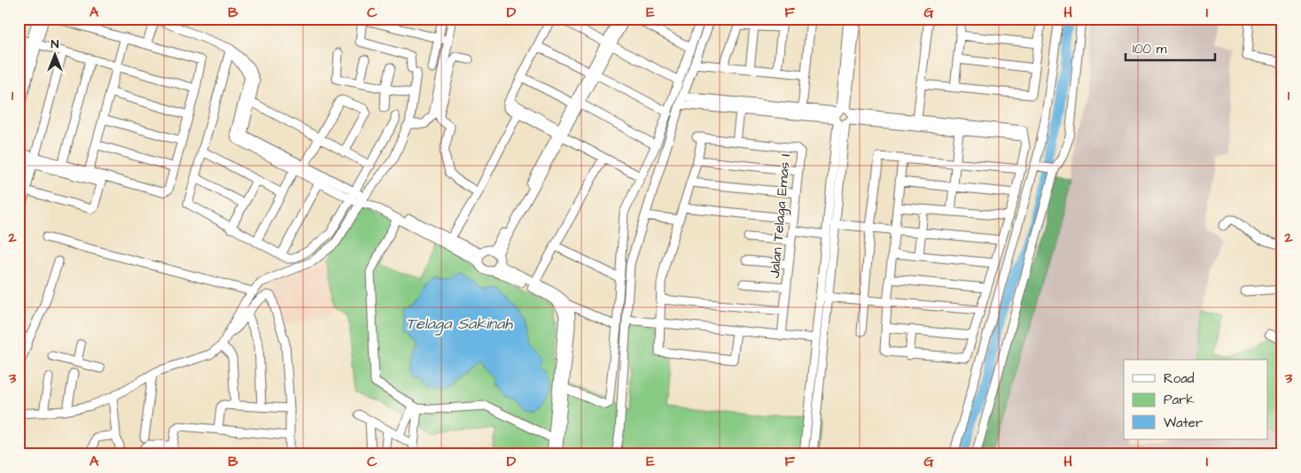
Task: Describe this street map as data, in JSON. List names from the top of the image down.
{
  "streets": {
    "street": ["Jalan Telaga Emas I"]
  },
  "water": ["Telaga Sakinah"],
  "legend": ["Road", "Park", "Water"],
  "scale_bar": "100 m",
  "north": "top",
  "grid": {
    "columns": [
      "A",
      "B",
      "C",
      "D",
      "E",
      "F",
      "G",
      "H",
      "I"
    ],
    "rows": ["1", "2", "3"]
  }
}
